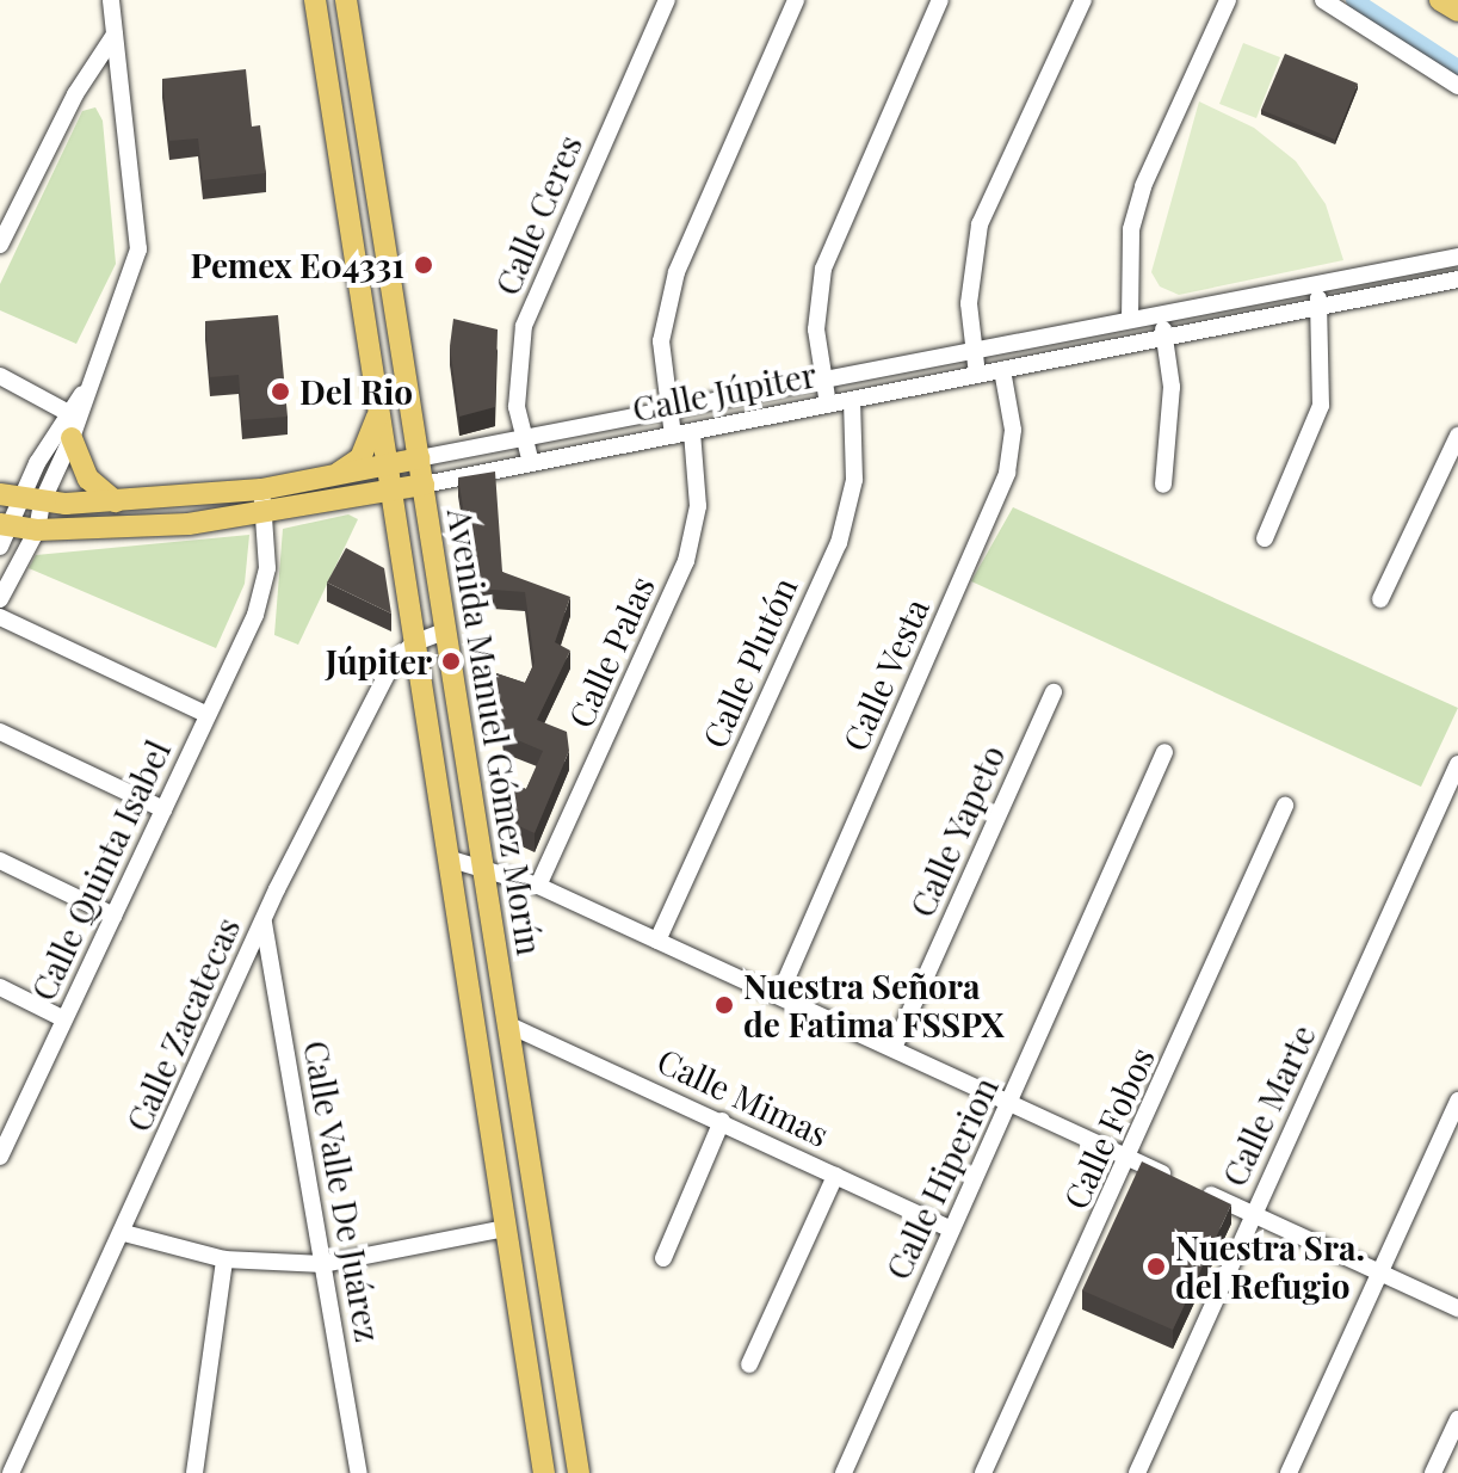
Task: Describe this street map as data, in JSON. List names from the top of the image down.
{
  "streets": {
    "main road": ["Calle Júpiter", "Avenida Manuel Gómez Morín"],
    "street": [
      "Calle Ceres",
      "Calle Palas",
      "Calle Plutón",
      "Calle Vesta",
      "Calle Yapeto",
      "Calle Quinta Isabel",
      "Calle Zacatecas",
      "Calle Mimas",
      "Calle Marte",
      "Calle Fobos",
      "Calle Hiperion",
      "Calle Valle De Juárez"
    ]
  },
  "crossings": [
    ["Calle Ceres", "Calle Júpiter"],
    ["Calle Júpiter", "Calle Palas"],
    ["Calle Júpiter", "Calle Plutón"],
    ["Calle Júpiter", "Calle Vesta"],
    ["Calle Júpiter", "Avenida Manuel Gómez Morín"],
    ["Calle Júpiter", "Calle Quinta Isabel"],
    ["Avenida Manuel Gómez Morín", "Calle Zacatecas"],
    ["Avenida Manuel Gómez Morín", "Calle Mimas"],
    ["Calle Zacatecas", "Calle Valle De Juárez"],
    ["Calle Mimas", "Calle Hiperion"]
  ],
  "places": [
    "Pemex E04331",
    "Del Rio",
    "Júpiter",
    "Nuestra Señora de Fatima FSSPX",
    "Nuestra Sra. del Refugio"
  ]
}
